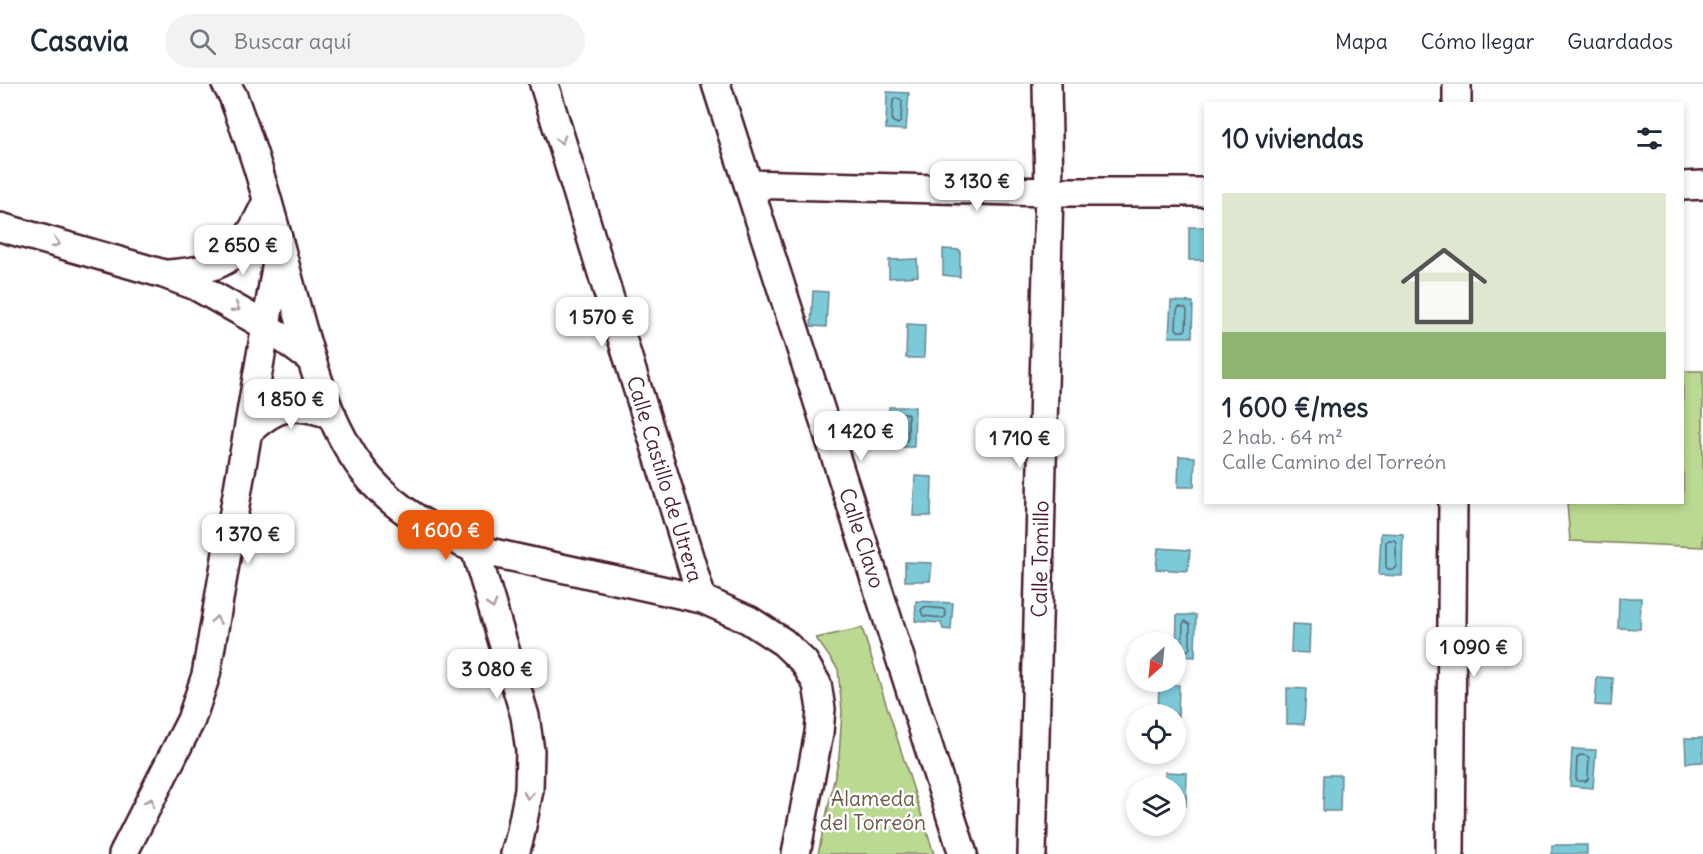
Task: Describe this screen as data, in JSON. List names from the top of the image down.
{
  "streets": {
    "street": ["Calle Castillo de Utrera", "Calle Clavo", "Calle Tomillo"]
  },
  "one_way": ["Calle Castillo de Utrera"],
  "parks": ["Alameda del Torreón"],
  "north": "bottom left",
  "page": {
    "header": "Casavia",
    "search": "Buscar aquí",
    "nav": ["Mapa", "Cómo llegar", "Guardados"],
    "heading": "10 viviendas",
    "price": [
      "3 130 €",
      "2 650 €",
      "1 570 €",
      "1 850 €",
      "1 420 €",
      "1 710 €",
      "1 600 €",
      "1 370 €",
      "1 090 €",
      "3 080 €"
    ],
    "list": [
      {
        "name": "1 600 €/mes",
        "note": "2 hab. · 64 m² · Calle Camino del Torreón"
      }
    ]
  }
}
